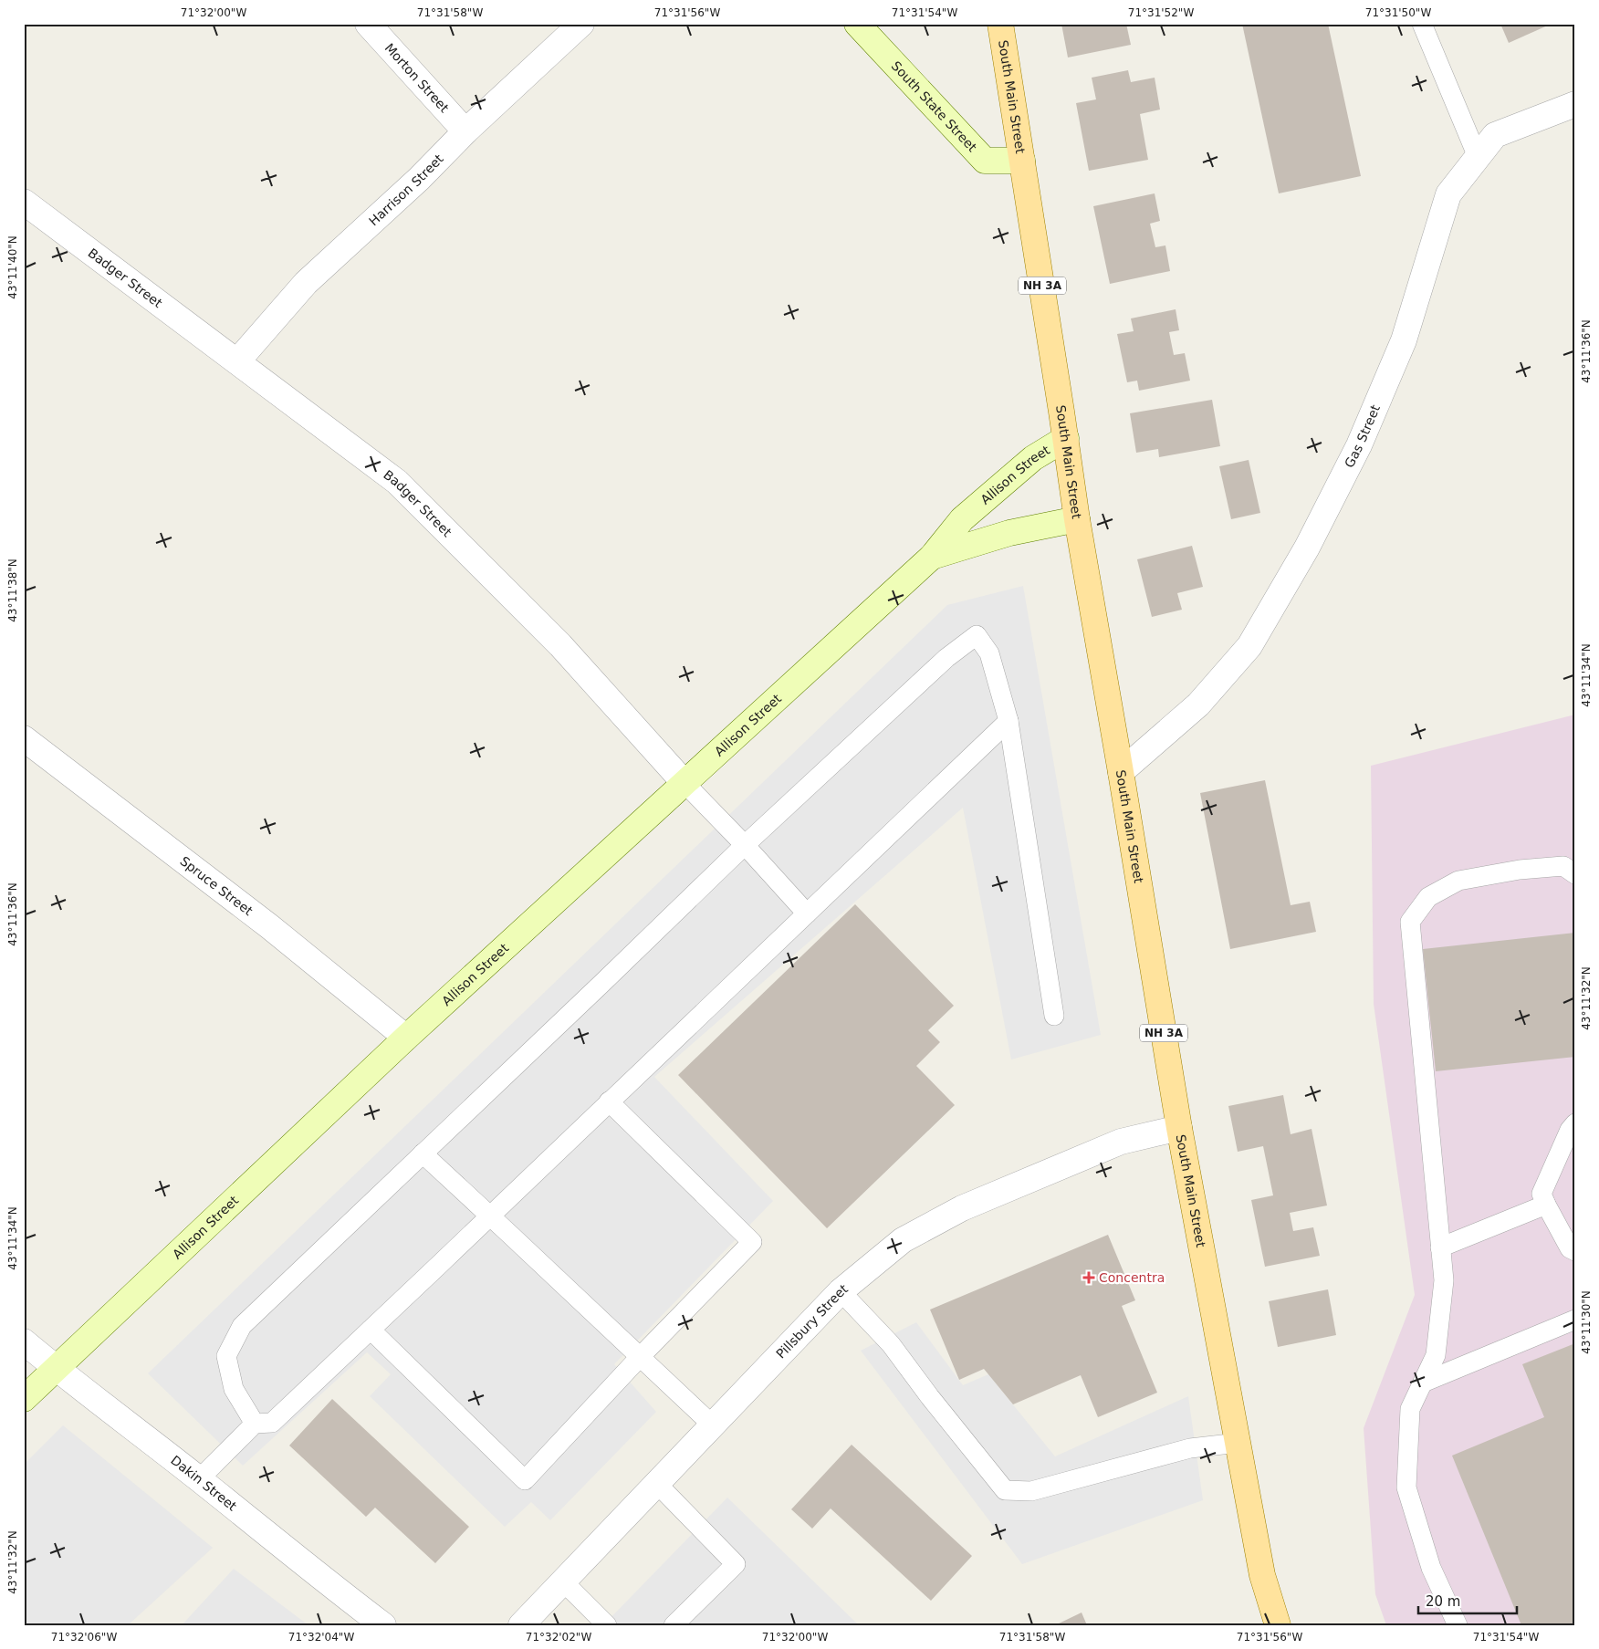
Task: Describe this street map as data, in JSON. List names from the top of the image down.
{
  "streets": {
    "main road": ["South Main Street", "NH 3A"],
    "street": [
      "Morton Street",
      "South State Street",
      "Harrison Street",
      "Badger Street",
      "Gas Street",
      "Allison Street",
      "Spruce Street",
      "Pillsbury Street",
      "Dakin Street"
    ]
  },
  "crossings": [
    ["Morton Street", "Harrison Street"],
    ["South Main Street", "South State Street"],
    ["South Main Street", "Gas Street"],
    ["South Main Street", "Allison Street"],
    ["South Main Street", "Pillsbury Street"],
    ["Harrison Street", "Badger Street"],
    ["Badger Street", "Allison Street"],
    ["Allison Street", "Spruce Street"],
    ["Allison Street", "Dakin Street"]
  ],
  "places": {
    "health": ["Concentra"]
  },
  "scale_bar": "20 m",
  "coordinates": [
    "71°32'00\"W",
    "71°31'58\"W",
    "71°31'56\"W",
    "71°31'54\"W",
    "71°31'52\"W",
    "71°31'50\"W",
    "43°11'40\"N",
    "43°11'36\"N",
    "43°11'38\"N",
    "43°11'34\"N",
    "43°11'32\"N",
    "43°11'30\"N",
    "71°32'06\"W",
    "71°32'04\"W",
    "71°32'02\"W"
  ]
}
